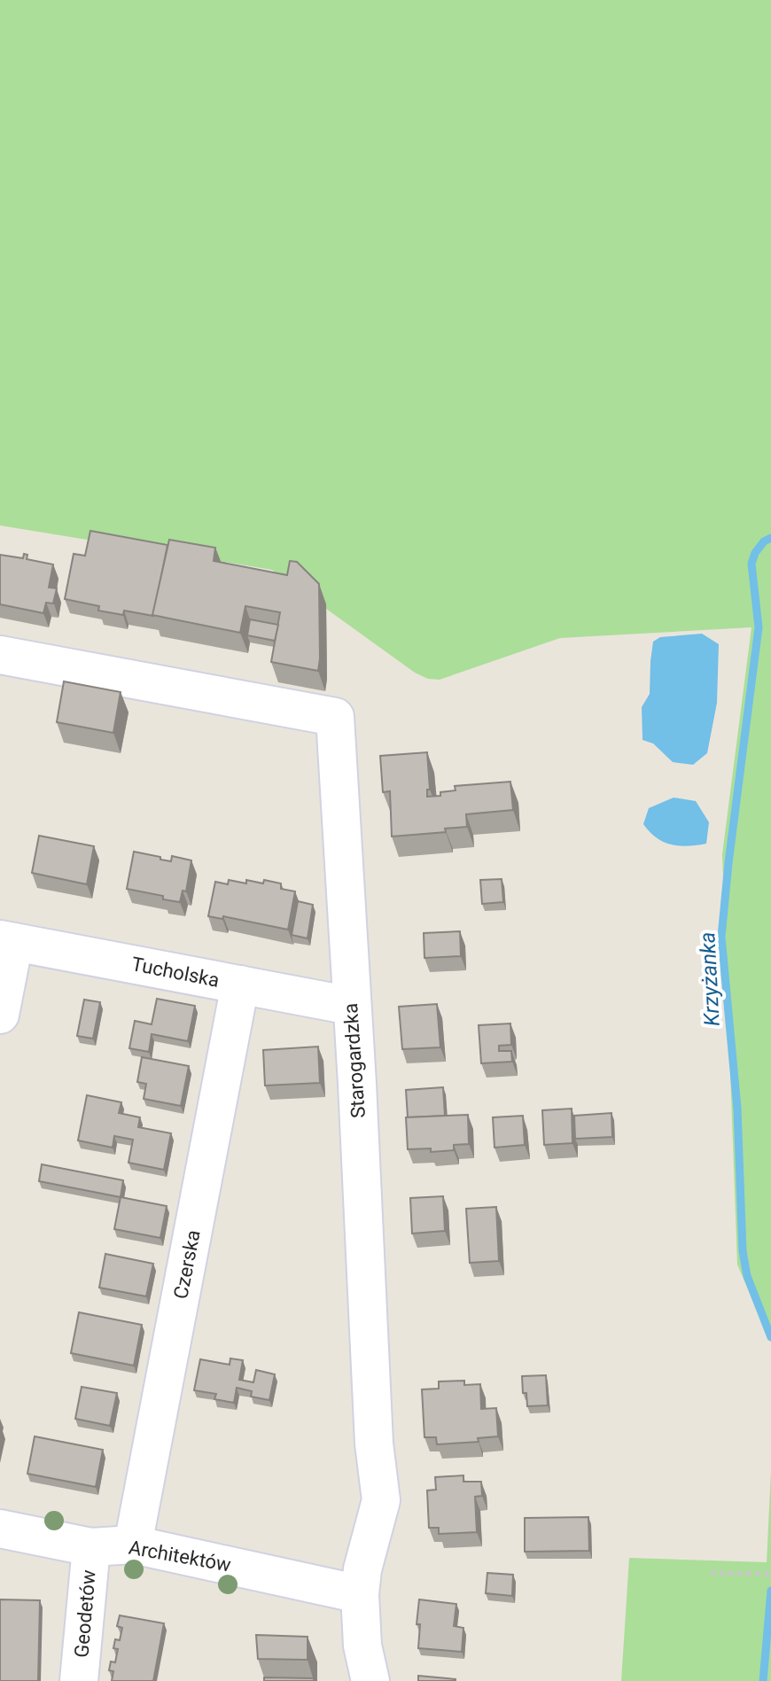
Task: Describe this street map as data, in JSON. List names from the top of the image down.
{
  "streets": {
    "street": [
      "Tucholska",
      "Starogardzka",
      "Czerska",
      "Architektów",
      "Geodetów"
    ]
  },
  "crossings": [
    ["Tucholska", "Starogardzka"],
    ["Tucholska", "Czerska"],
    ["Starogardzka", "Architektów"],
    ["Czerska", "Architektów"],
    ["Architektów", "Geodetów"]
  ],
  "water": ["Krzyżanka"]
}
